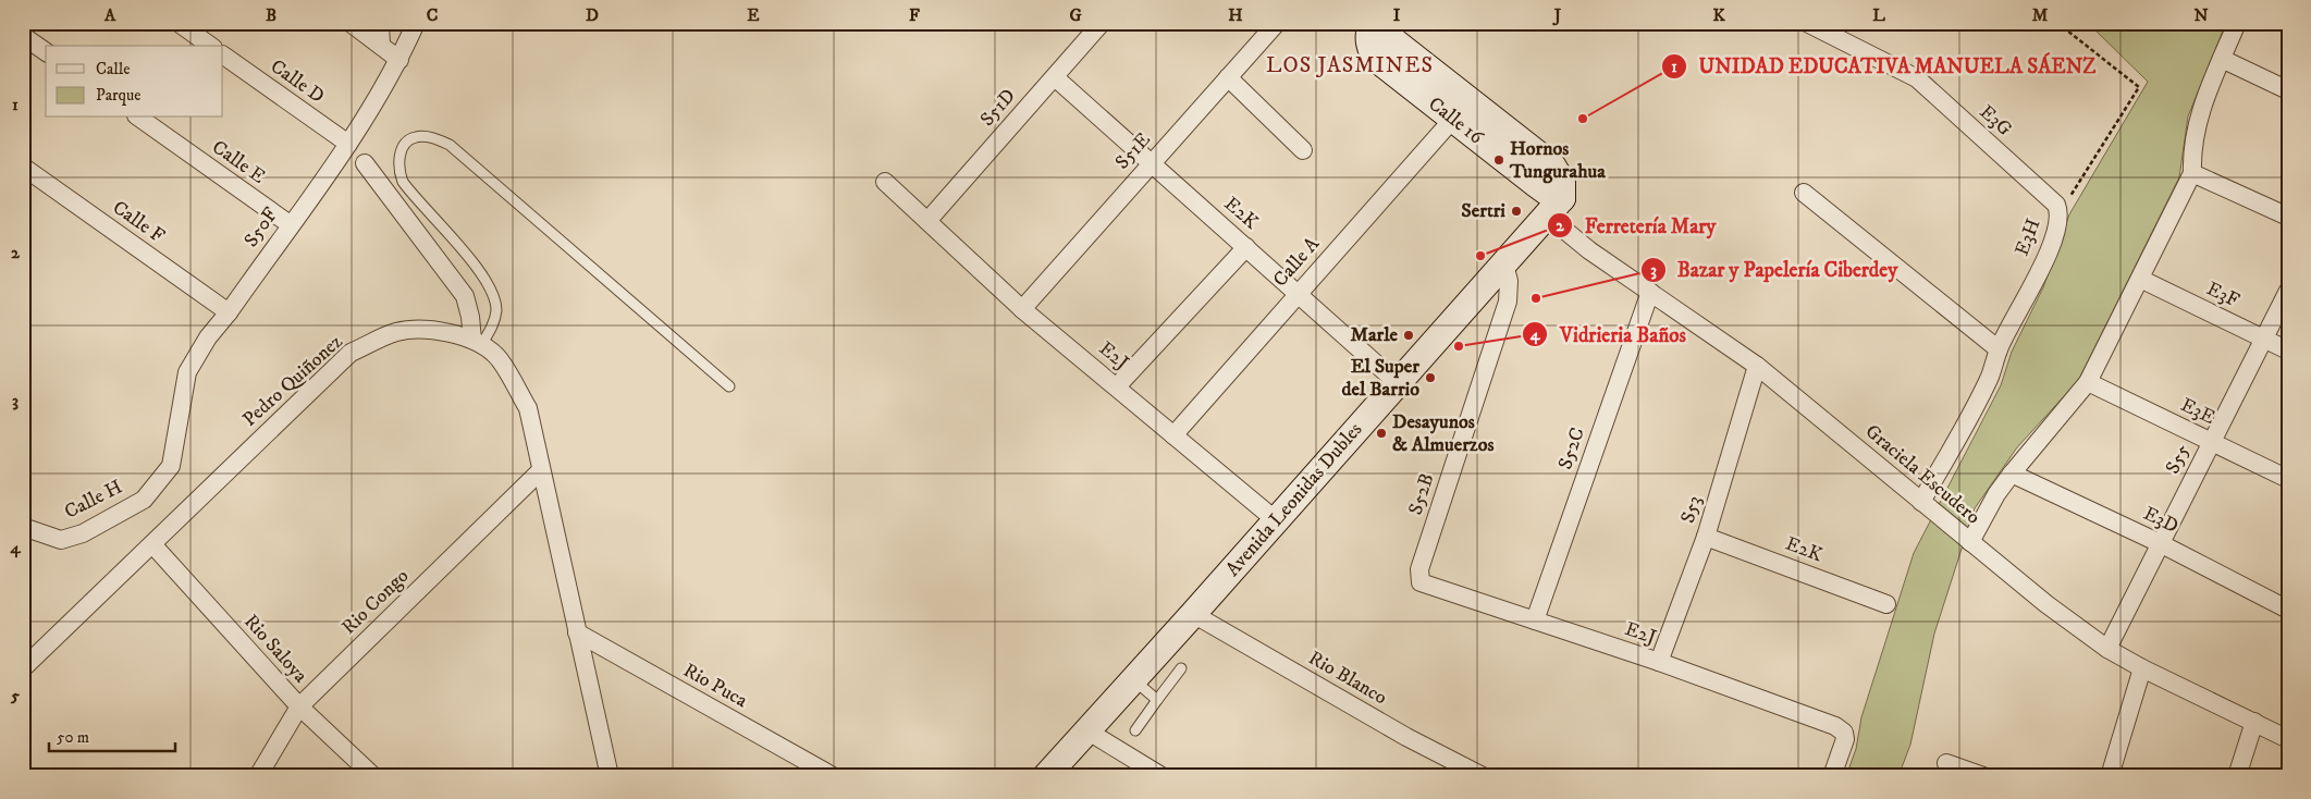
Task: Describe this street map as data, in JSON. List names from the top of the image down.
{
  "streets": {
    "main road": ["Calle 16", "Avenida Leonidas Dubles"],
    "street": [
      "Calle D",
      "S51D",
      "E3G",
      "S51E",
      "Calle E",
      "E2K",
      "Calle F",
      "S50F",
      "E3H",
      "Calle A",
      "E3F",
      "E2J",
      "Pedro Quiñonez",
      "E3E",
      "S52C",
      "S55",
      "Graciela Escudero",
      "S52B",
      "Calle H",
      "S53",
      "E3D",
      "Rio Congo",
      "Rio Saloya",
      "Rio Blanco",
      "Rio Puca"
    ]
  },
  "crossings": [
    ["Calle D", "S50F"],
    ["S51D", "E2K"],
    ["S51D", "E2J"],
    ["Calle 16", "Calle A"],
    ["Calle 16", "Graciela Escudero"],
    ["Calle 16", "Avenida Leonidas Dubles"],
    ["E3G", "E3H"],
    ["S51E", "E2K"],
    ["S51E", "E2J"],
    ["Calle E", "S50F"],
    ["E2K", "Calle A"],
    ["E2K", "Avenida Leonidas Dubles"],
    ["E2K", "S53"],
    ["Calle F", "S50F"],
    ["S50F", "Calle H"],
    ["E3H", "Graciela Escudero"],
    ["Calle A", "E2J"],
    ["E3F", "S55"],
    ["E2J", "S52C"],
    ["E2J", "S52B"],
    ["E2J", "Avenida Leonidas Dubles"],
    ["E2J", "S53"],
    ["Pedro Quiñonez", "Rio Congo"],
    ["Pedro Quiñonez", "Rio Saloya"],
    ["Pedro Quiñonez", "Rio Puca"],
    ["E3E", "S55"],
    ["S52C", "Graciela Escudero"],
    ["S55", "Graciela Escudero"],
    ["S55", "E3D"],
    ["Graciela Escudero", "Avenida Leonidas Dubles"],
    ["Graciela Escudero", "S53"],
    ["S52B", "Avenida Leonidas Dubles"],
    ["Avenida Leonidas Dubles", "Rio Blanco"],
    ["Rio Congo", "Rio Saloya"]
  ],
  "districts": ["LOS JASMINES"],
  "places": [
    "UNIDAD EDUCATIVA MANUELA SÁENZ",
    "Hornos Tungurahua",
    "Sertri",
    "Ferretería Mary",
    "Bazar y Papelería Ciberdey",
    "Marle",
    "Vidrieria Baños",
    "El Super del Barrio",
    "Desayunos & Almuerzos"
  ],
  "legend": ["Calle", "Parque"],
  "scale_bar": "50 m",
  "grid": {
    "columns": [
      "A",
      "B",
      "C",
      "D",
      "E",
      "F",
      "G",
      "H",
      "I",
      "J",
      "K",
      "L",
      "M",
      "N"
    ],
    "rows": [
      "1",
      "2",
      "3",
      "4",
      "5"
    ]
  }
}
